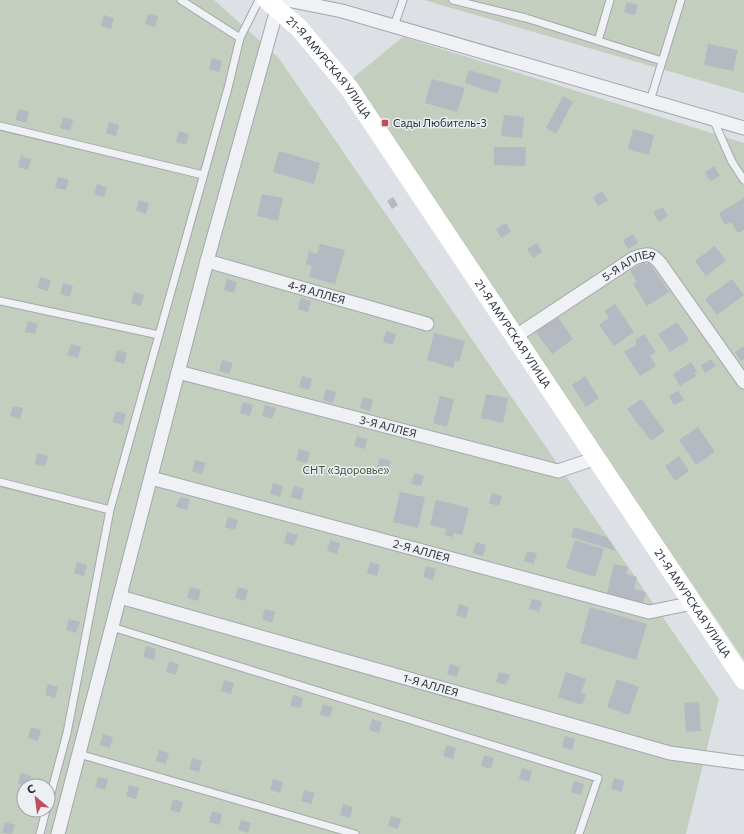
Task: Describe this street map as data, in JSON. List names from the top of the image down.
{
  "streets": {
    "main road": ["21-Я АМУРСКАЯ УЛИЦА"],
    "street": [
      "5-Я АЛЛЕЯ",
      "4-Я АЛЛЕЯ",
      "3-Я АЛЛЕЯ",
      "2-Я АЛЛЕЯ",
      "1-Я АЛЛЕЯ"
    ]
  },
  "crossings": [
    ["21-Я АМУРСКАЯ УЛИЦА", "5-Я АЛЛЕЯ"],
    ["21-Я АМУРСКАЯ УЛИЦА", "3-Я АЛЛЕЯ"],
    ["21-Я АМУРСКАЯ УЛИЦА", "2-Я АЛЛЕЯ"]
  ],
  "parks": ["СНТ «Здоровье»"],
  "places": {
    "transit": ["Сады Любитель-3"]
  },
  "north": "top left"
}
